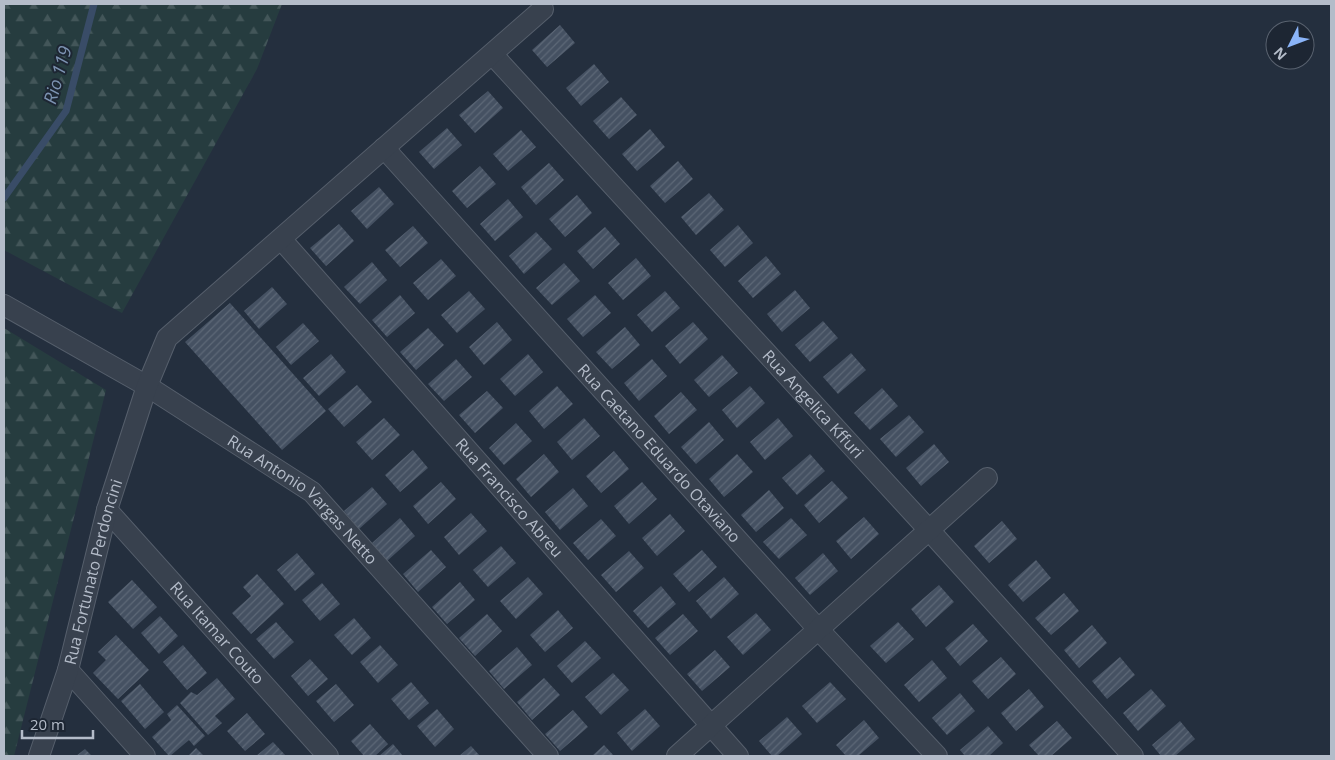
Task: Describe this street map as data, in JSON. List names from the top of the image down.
{
  "streets": {
    "street": [
      "Rua Angelica Kffuri",
      "Rua Caetano Eduardo Otaviano",
      "Rua Francisco Abreu",
      "Rua Antonio Vargas Netto",
      "Rua Fortunato Perdoncini",
      "Rua Itamar Couto"
    ]
  },
  "crossings": [
    ["Rua Angelica Kffuri", "Rua Fortunato Perdoncini"],
    ["Rua Caetano Eduardo Otaviano", "Rua Fortunato Perdoncini"],
    ["Rua Francisco Abreu", "Rua Fortunato Perdoncini"],
    ["Rua Antonio Vargas Netto", "Rua Fortunato Perdoncini"],
    ["Rua Fortunato Perdoncini", "Rua Itamar Couto"]
  ],
  "water": ["Rio 119"],
  "scale_bar": "20 m",
  "north": "bottom left"
}
